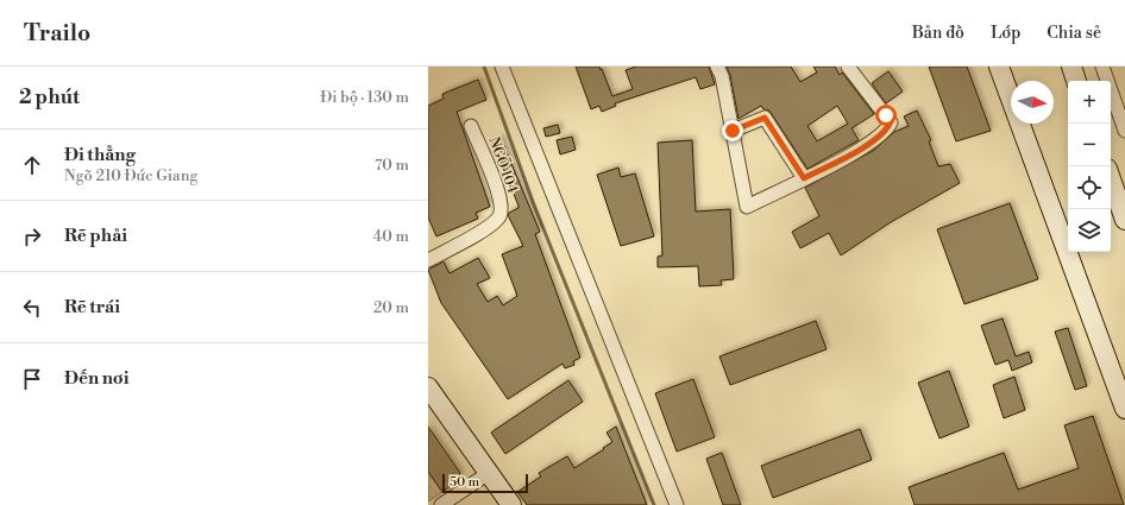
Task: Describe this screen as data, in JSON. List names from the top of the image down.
{
  "streets": {
    "street": ["NGÕ 104"]
  },
  "scale_bar": "50 m",
  "north": "right",
  "page": {
    "header": "Trailo",
    "nav": ["Bản đồ", "Lớp", "Chia sẻ"],
    "heading": ["2 phút", "Đi bộ · 130 m"],
    "map_buttons": ["+", "−"],
    "list": [
      ["Đi thẳng", "Ngõ 210 Đức Giang", "70 m"],
      ["Rẽ phải", "40 m"],
      ["Rẽ trái", "20 m"],
      "Đến nơi"
    ],
    "scale": "50 m"
  }
}
